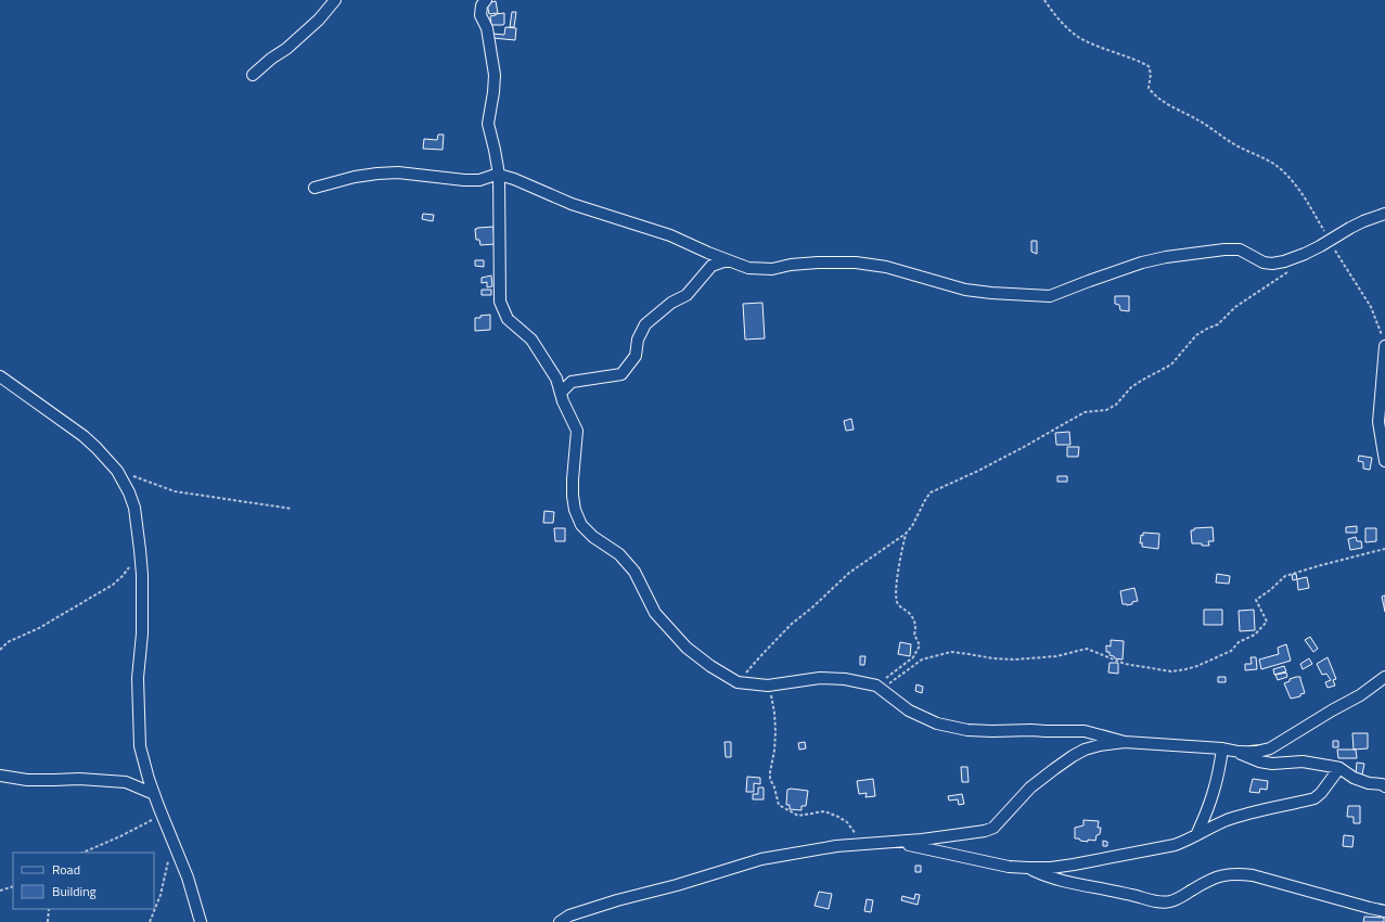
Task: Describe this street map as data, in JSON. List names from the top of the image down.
{
  "legend": ["Road", "Building"]
}
